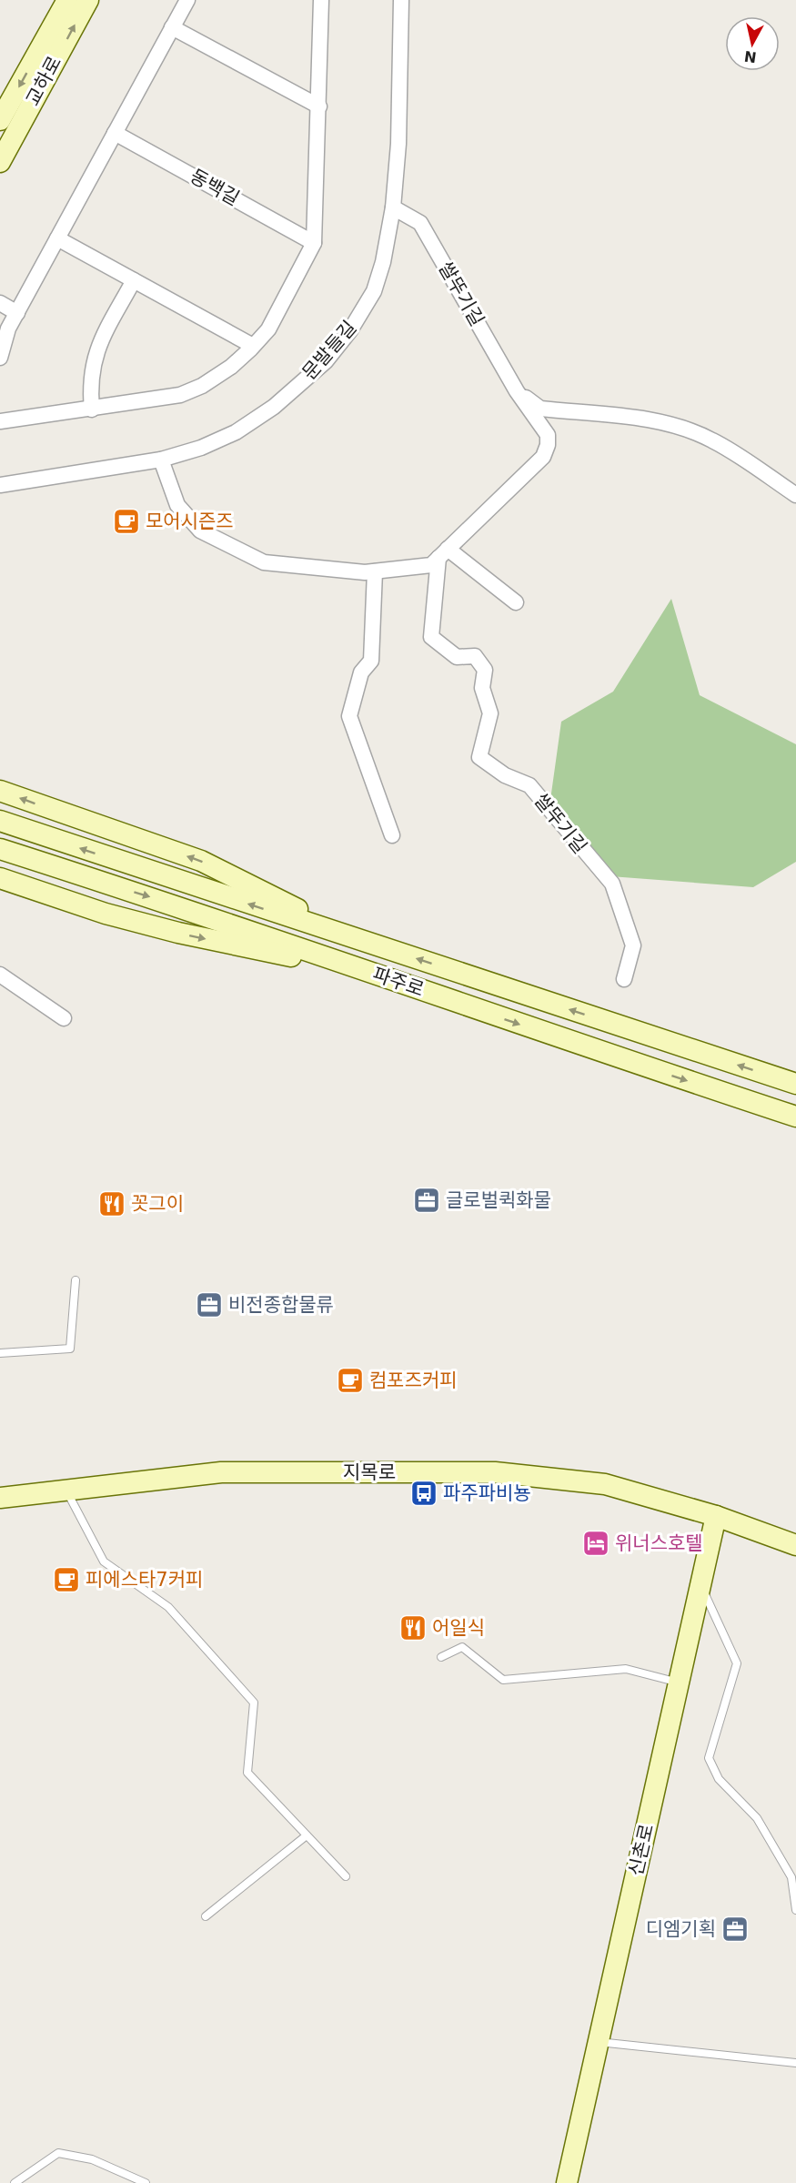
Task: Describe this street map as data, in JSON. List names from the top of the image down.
{
  "streets": {
    "main road": [
      "교하로",
      "파주로",
      "지목로",
      "신촌로"
    ],
    "street": ["동백길", "쌀뚜기길", "문발들길"]
  },
  "crossings": [
    ["쌀뚜기길", "문발들길"],
    ["지목로", "신촌로"]
  ],
  "places": {
    "cafe": ["모어시즌즈", "컴포즈커피", "피에스타7커피"],
    "office": ["글로벌퀵화물", "비전종합물류", "디엠기획"],
    "restaurant": ["꼿그이", "어일식"],
    "bus stop": ["파주파비뇽"],
    "hotel": ["위너스호텔"]
  },
  "north": "bottom"
}
